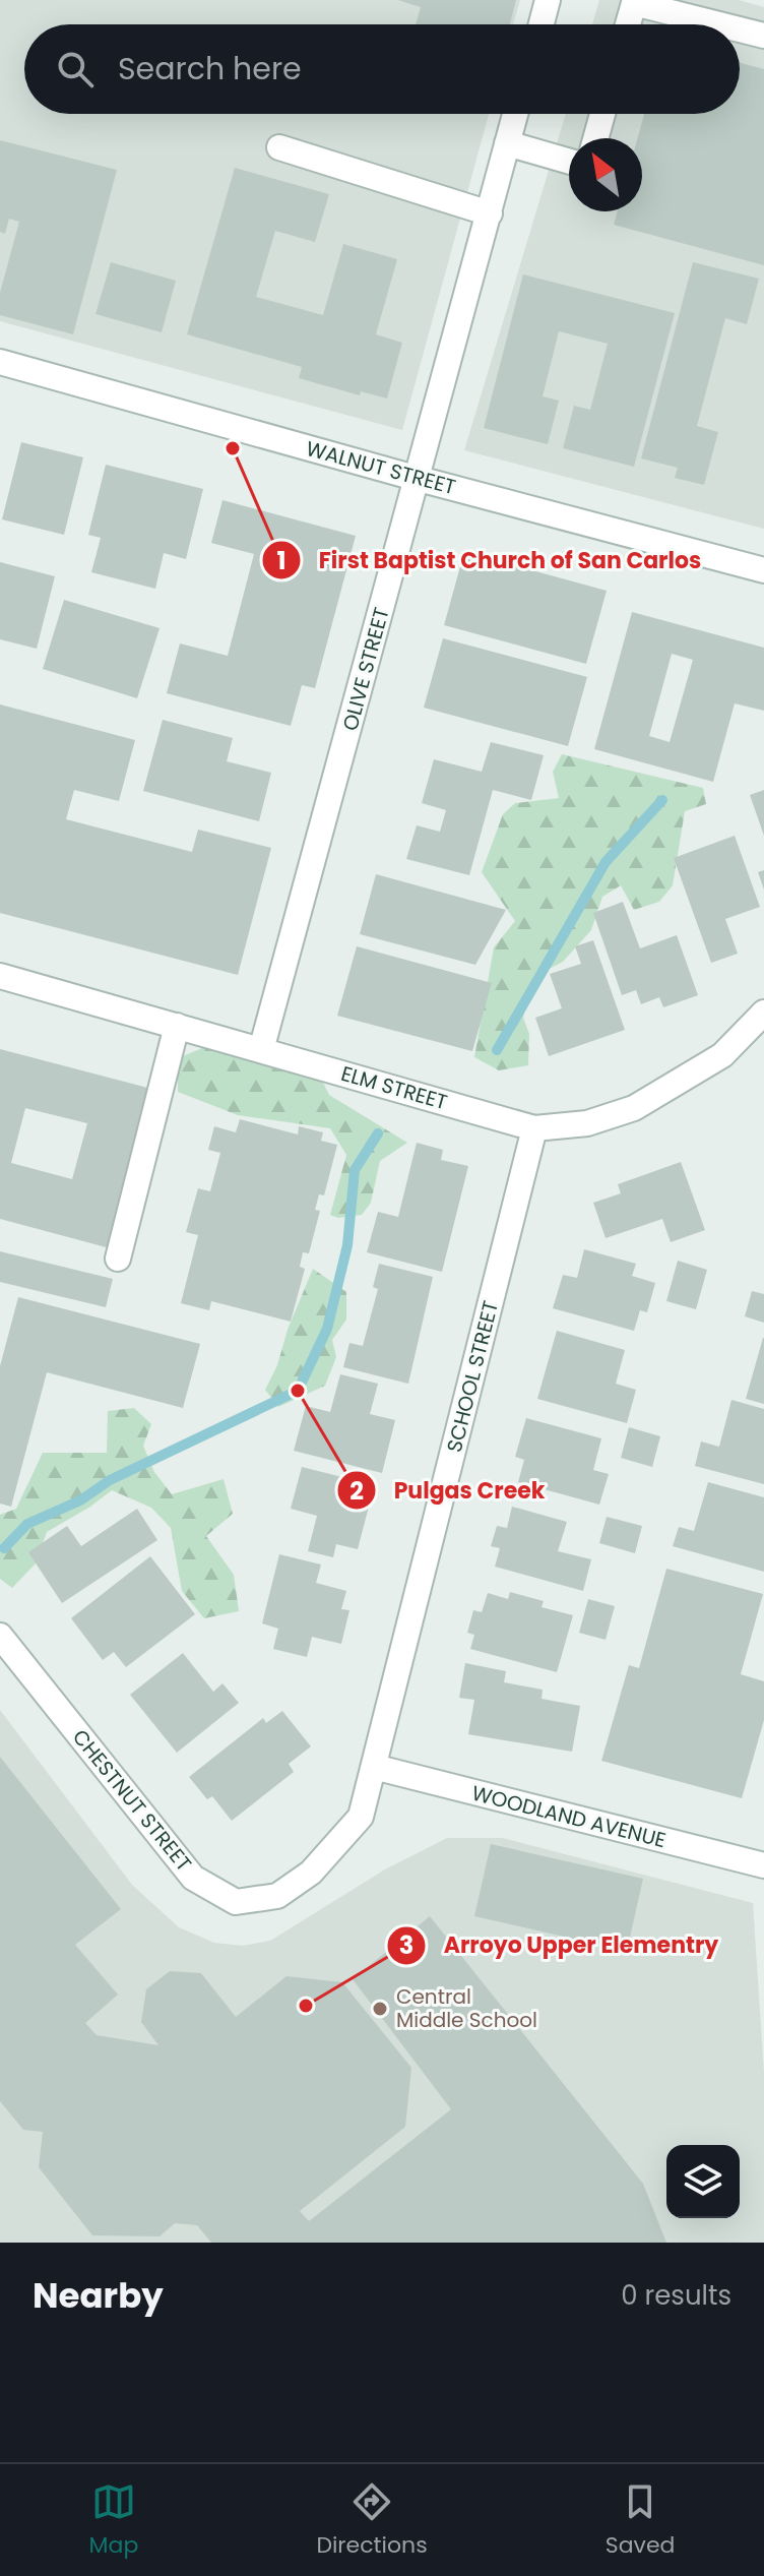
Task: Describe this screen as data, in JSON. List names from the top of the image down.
{
  "streets": {
    "street": [
      "WALNUT STREET",
      "OLIVE STREET",
      "ELM STREET",
      "SCHOOL STREET",
      "CHESTNUT STREET",
      "WOODLAND AVENUE"
    ]
  },
  "crossings": [
    ["WALNUT STREET", "OLIVE STREET"],
    ["OLIVE STREET", "ELM STREET"],
    ["ELM STREET", "SCHOOL STREET"],
    ["SCHOOL STREET", "CHESTNUT STREET"],
    ["SCHOOL STREET", "WOODLAND AVENUE"],
    ["CHESTNUT STREET", "WOODLAND AVENUE"]
  ],
  "places": [
    "First Baptist Church of San Carlos",
    "Pulgas Creek",
    "Arroyo Upper Elementry",
    "Central Middle School"
  ],
  "north": "top left",
  "page": {
    "search": "Search here",
    "heading": ["Nearby", "0 results"],
    "nav": ["Map", "Directions", "Saved"]
  }
}
